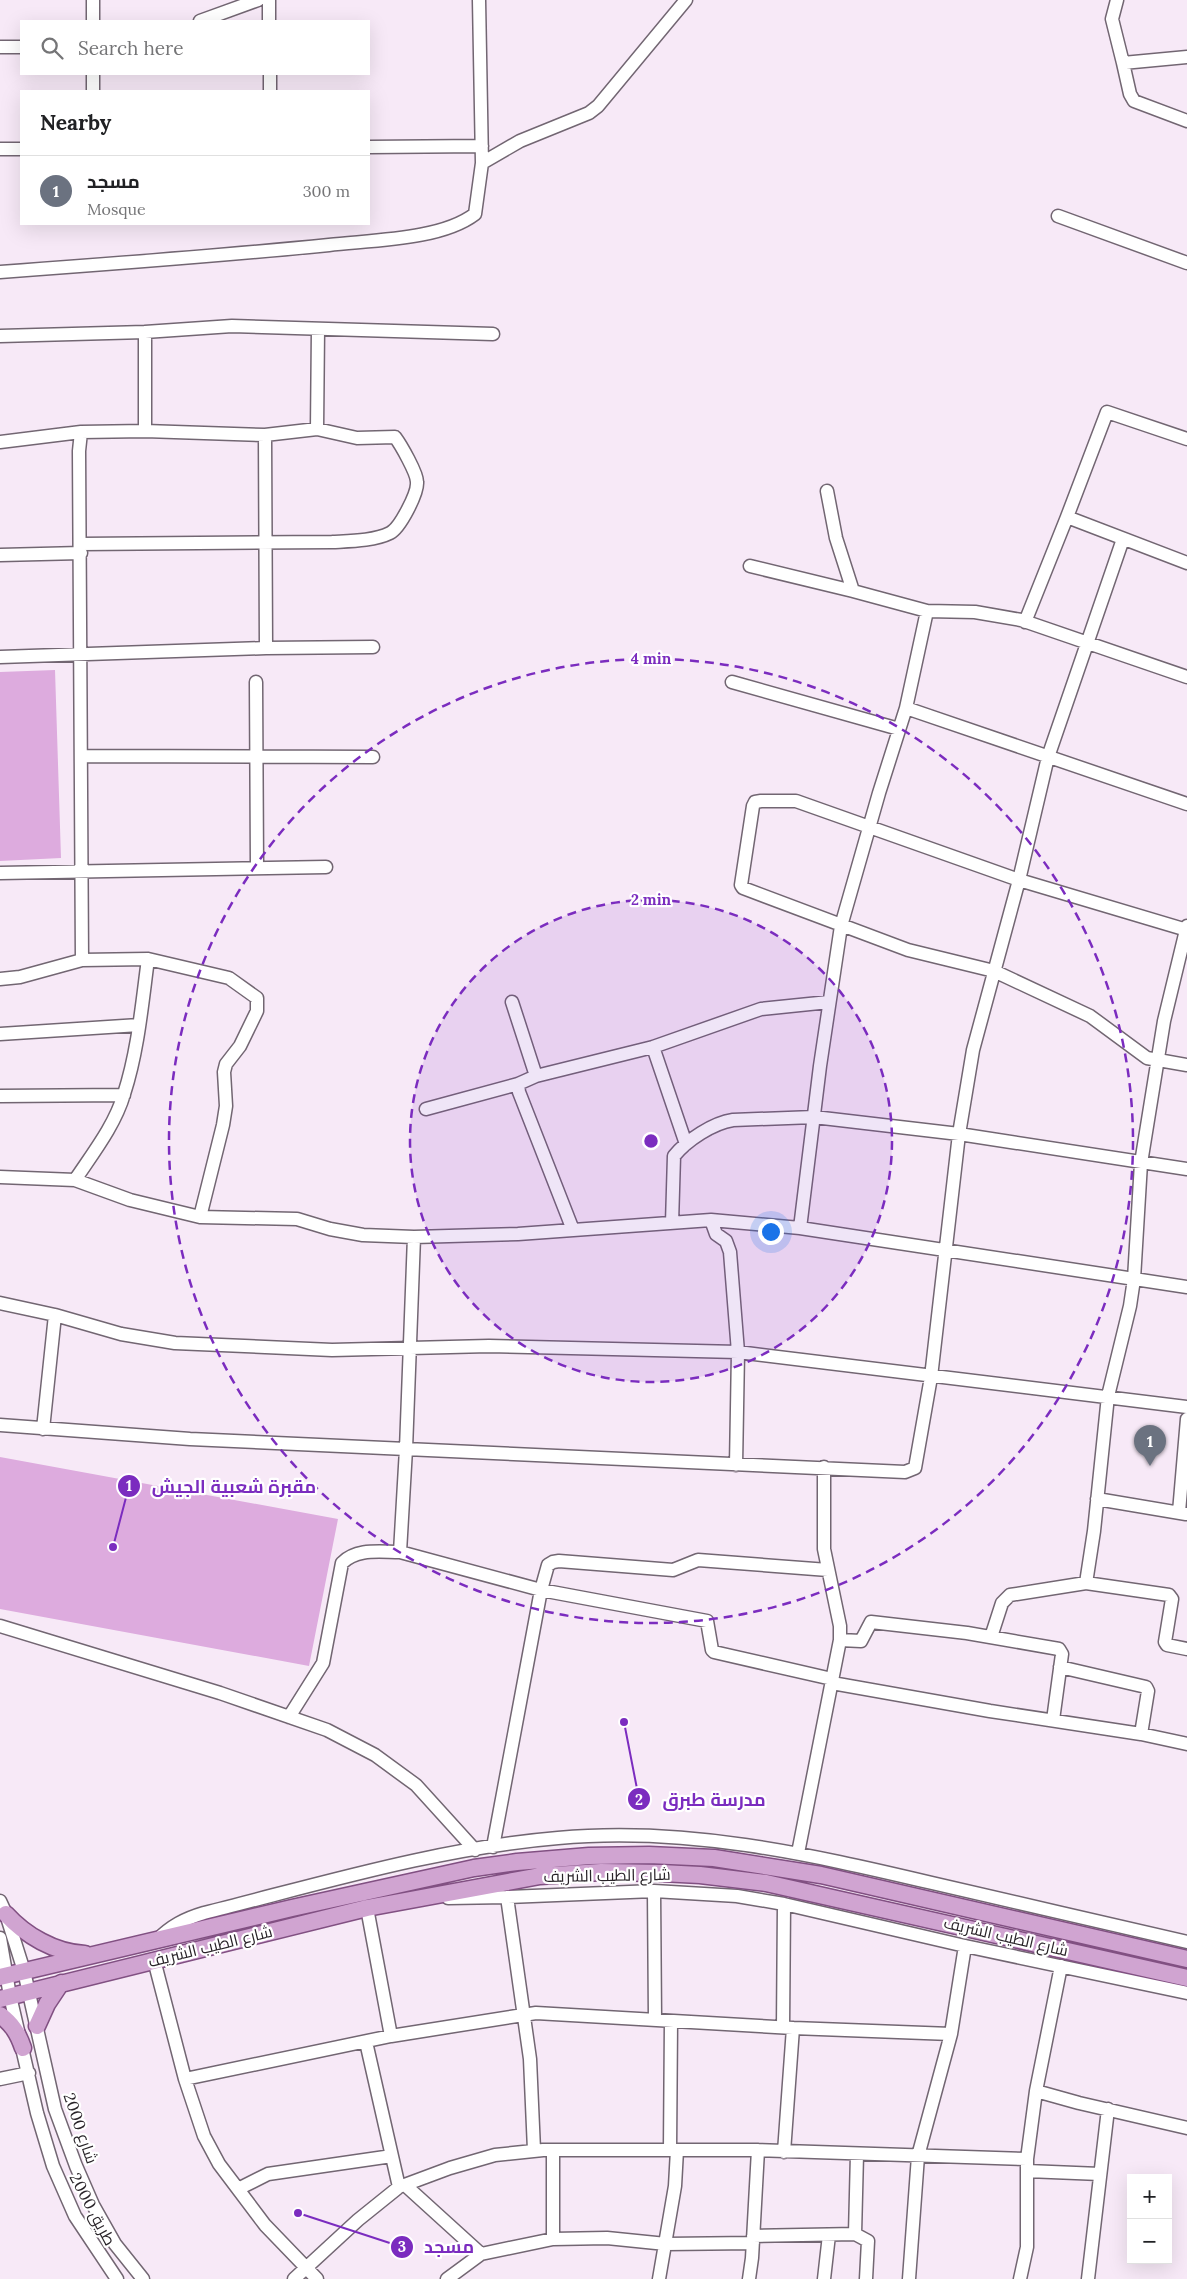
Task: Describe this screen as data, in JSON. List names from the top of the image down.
{
  "streets": {
    "main road": ["شارع الطيب الشريف"],
    "street": ["شارع 2000", "طريق 2000"]
  },
  "crossings": [
    ["شارع الطيب الشريف", "شارع 2000"],
    ["شارع الطيب الشريف", "طريق 2000"]
  ],
  "places": ["مقبرة شعبية الجيش", "مدرسة طبرق", "مسجد"],
  "page": {
    "search": "Search here",
    "heading": "Nearby",
    "list": [
      {
        "mark": "1",
        "name": "مسجد",
        "note": "Mosque",
        "value": "300 m"
      }
    ],
    "pins": "1",
    "map_buttons": ["+", "−"]
  },
  "rings": ["4 min", "2 min"]
}
